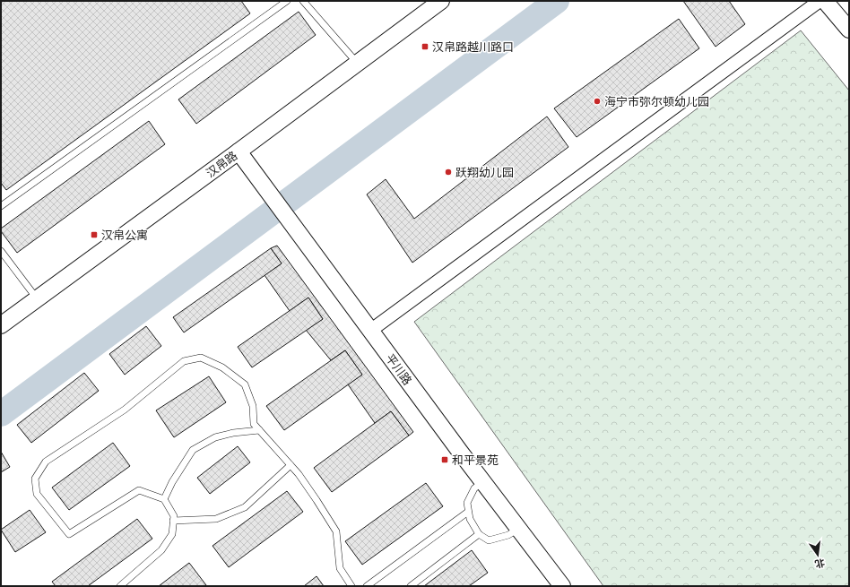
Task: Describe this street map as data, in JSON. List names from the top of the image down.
{
  "streets": {
    "street": ["汉帛路", "平川路"]
  },
  "crossings": [
    ["汉帛路", "平川路"]
  ],
  "places": {
    "transit": ["汉帛路越川路口", "汉帛公寓", "和平景苑"],
    "other": ["海宁市弥尔顿幼儿园", "跃翔幼儿园"]
  },
  "north": "bottom"
}
